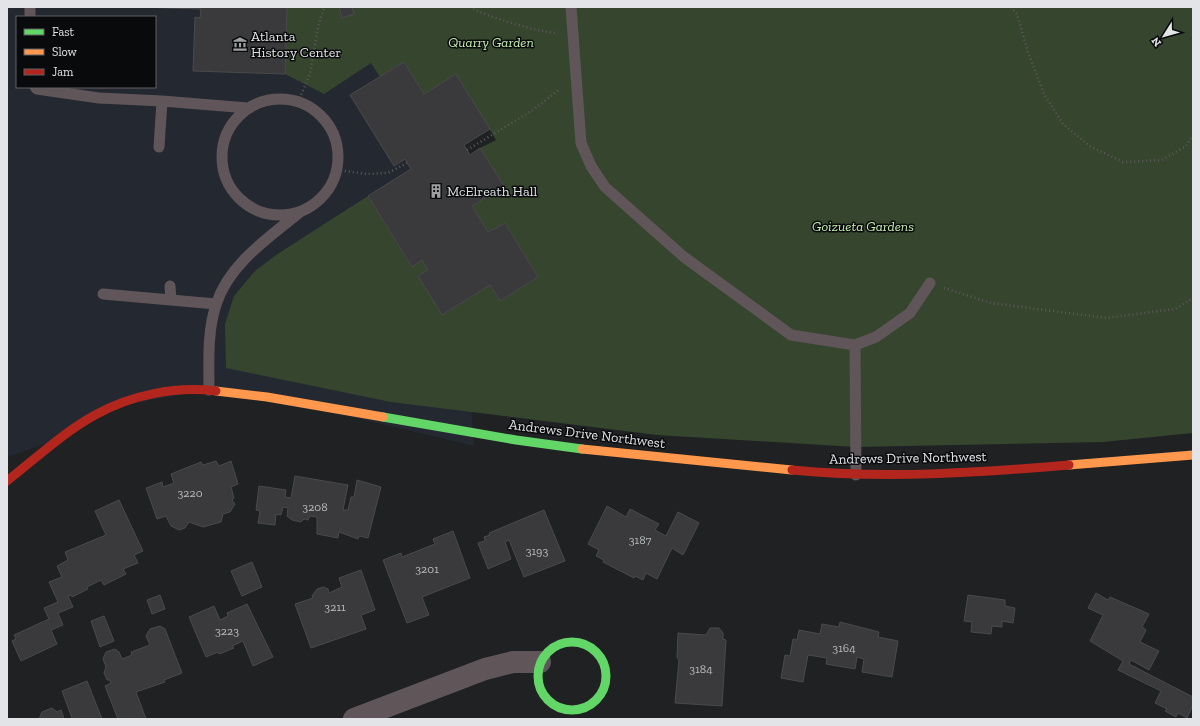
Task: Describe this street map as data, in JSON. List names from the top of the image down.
{
  "streets": {
    "street": ["Andrews Drive Northwest"]
  },
  "parks": ["Quarry Garden", "Goizueta Gardens"],
  "places": {
    "museum": ["Atlanta History Center"],
    "building": ["McElreath Hall"]
  },
  "house_numbers": [
    "3220",
    "3208",
    "3187",
    "3193",
    "3201",
    "3211",
    "3223",
    "3164",
    "3184"
  ],
  "legend": ["Fast", "Slow", "Jam"],
  "north": "bottom left"
}
